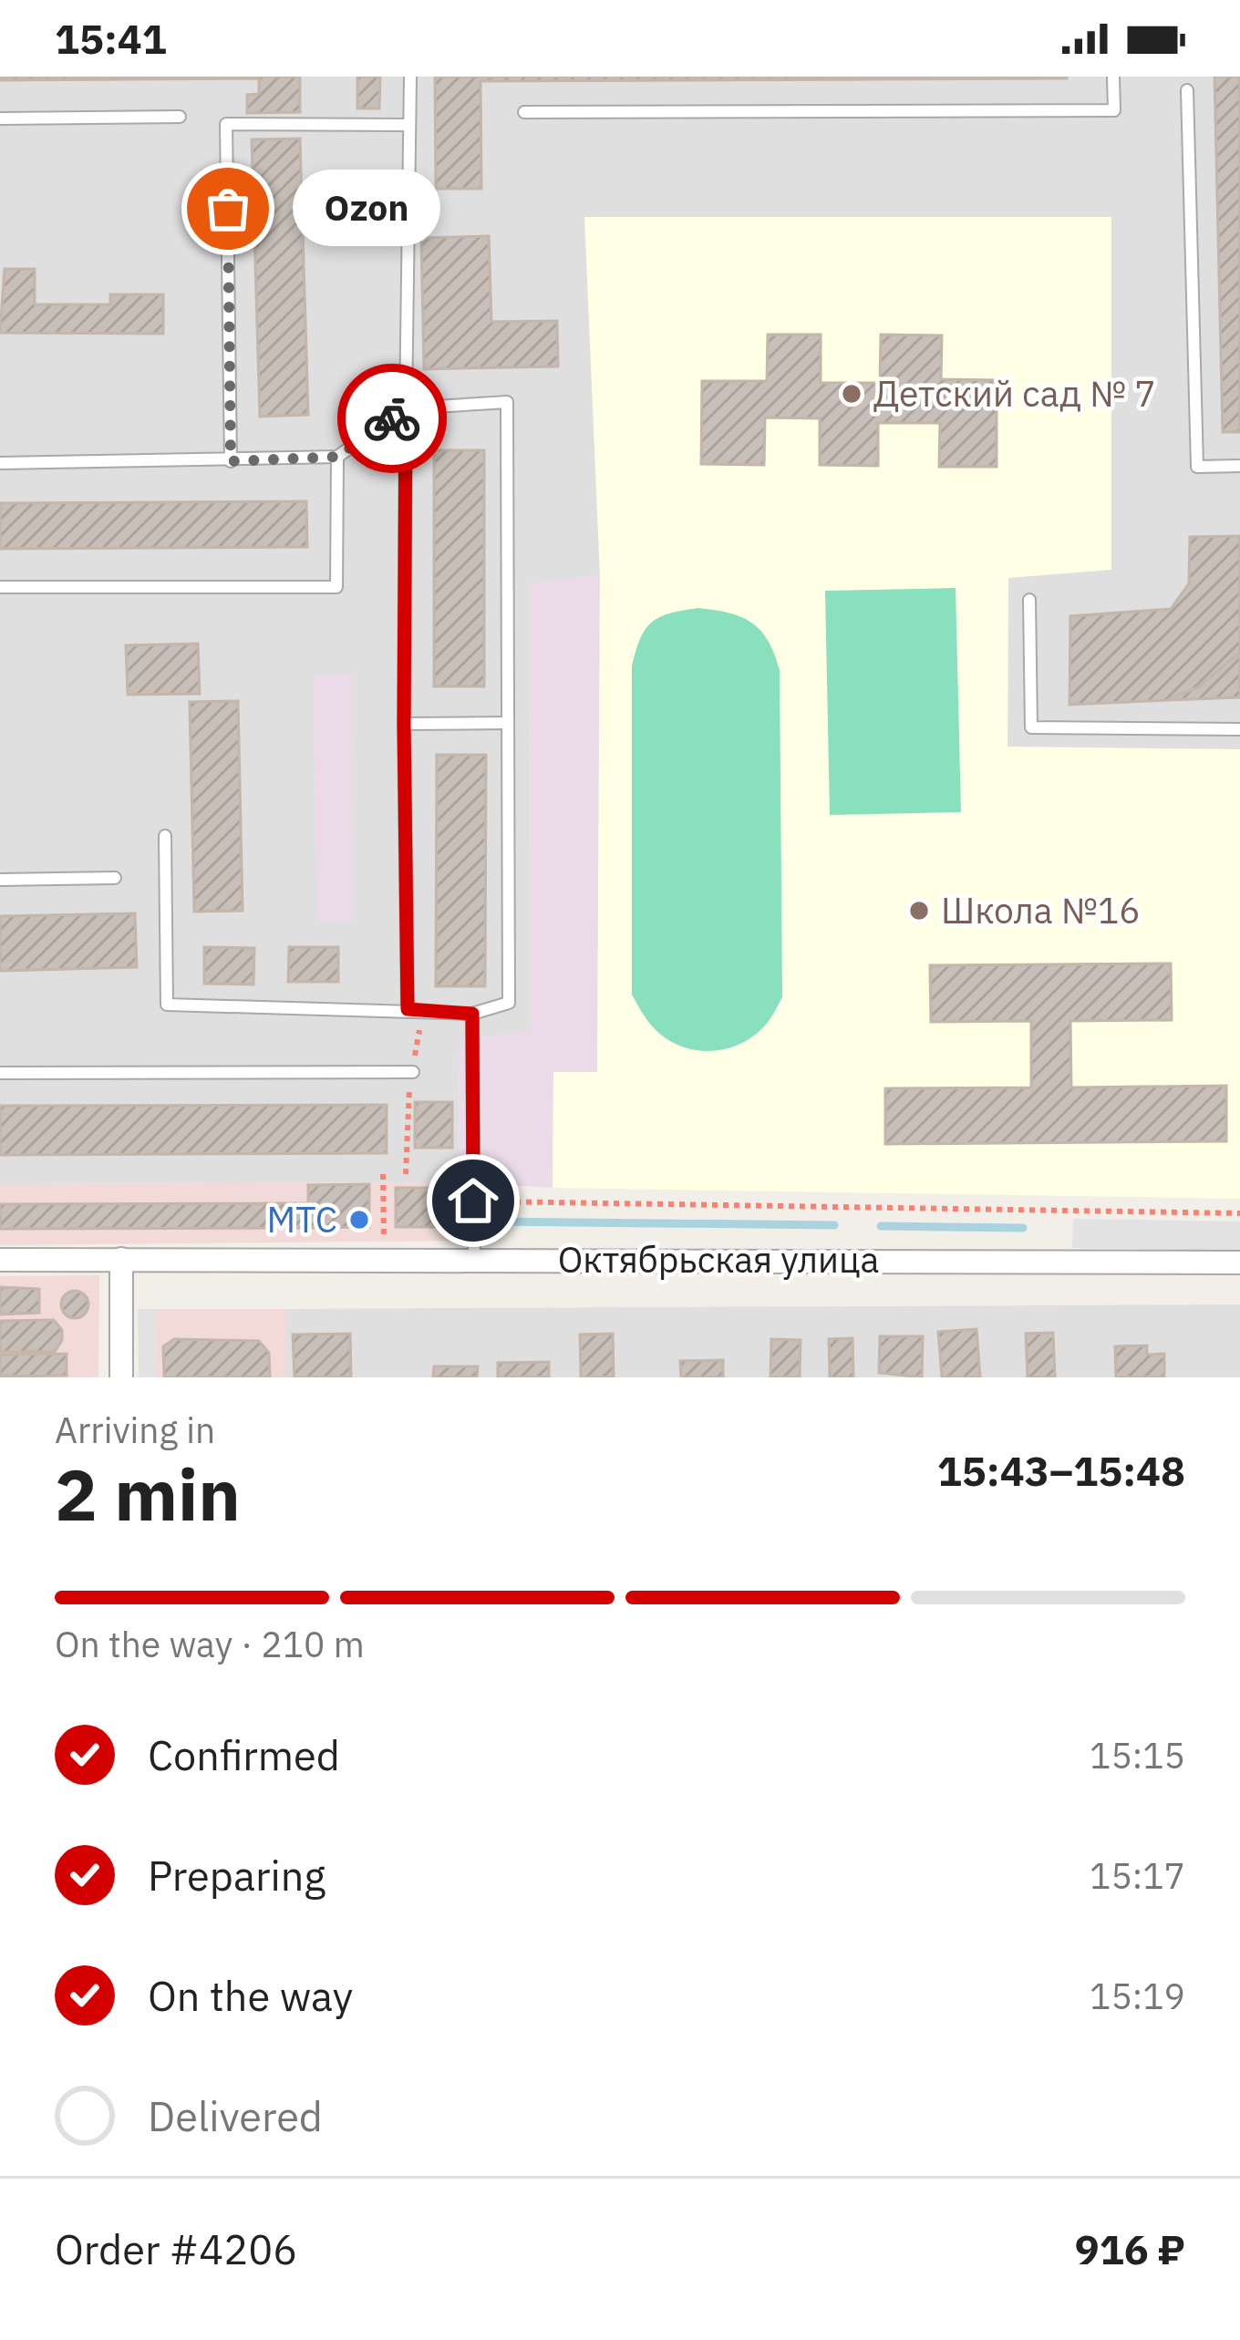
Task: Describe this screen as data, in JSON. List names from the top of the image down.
{
  "streets": {
    "street": ["Октябрьская улица"]
  },
  "places": [
    "Ozon",
    "Детский сад № 7",
    "Школа №16",
    "МТС"
  ],
  "page": {
    "status": "15:41",
    "bubble": "Ozon",
    "heading": ["2 min", "Arriving in", "15:43–15:48"],
    "panel": ["Order #4206", "916 ₽"],
    "bar": "On the way · 210 m",
    "list": [
      ["Confirmed", "15:15"],
      ["Preparing", "15:17"],
      ["On the way", "15:19"],
      "Delivered"
    ]
  }
}
